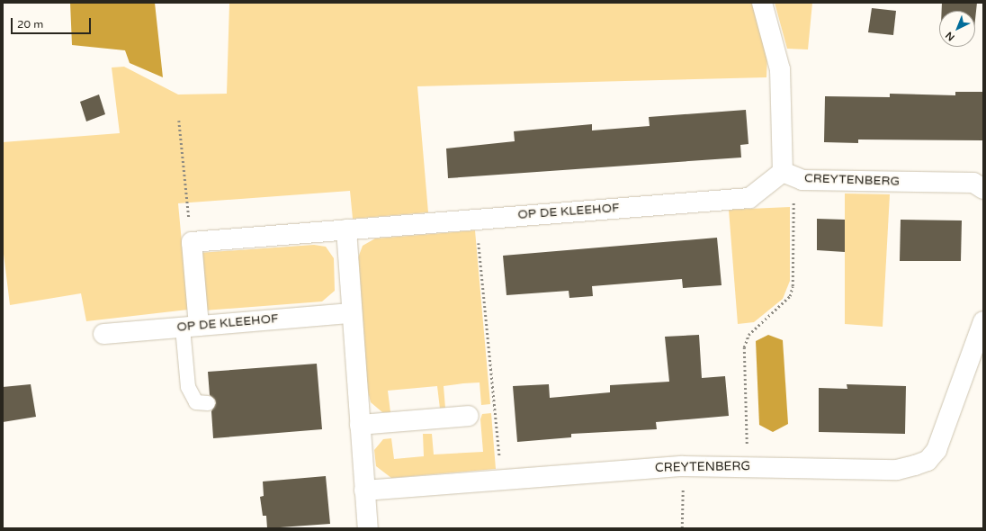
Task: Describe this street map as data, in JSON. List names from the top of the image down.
{
  "streets": {
    "street": ["CREYTENBERG", "OP DE KLEEHOF"]
  },
  "crossings": [
    ["CREYTENBERG", "OP DE KLEEHOF"]
  ],
  "scale_bar": "20 m",
  "north": "bottom left"
}
